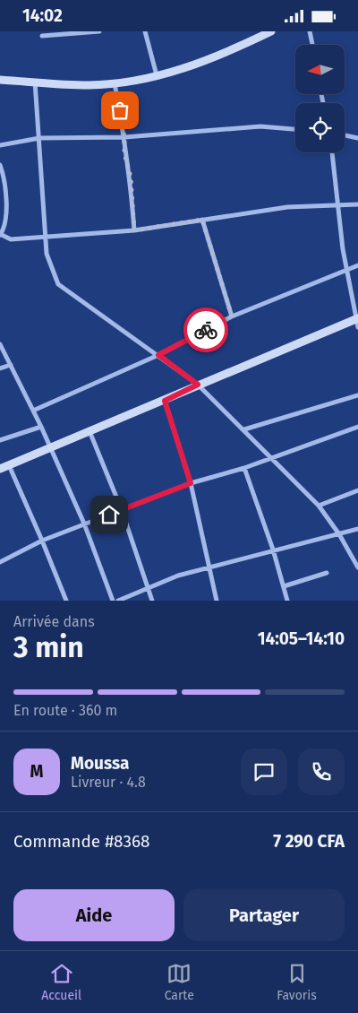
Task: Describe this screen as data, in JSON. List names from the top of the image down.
{
  "north": "left",
  "page": {
    "status": "14:02",
    "heading": ["3 min", "Arrivée dans", "14:05–14:10"],
    "panel": [
      "Moussa",
      "Livreur · 4.8",
      "Commande #8368",
      "7 290 CFA"
    ],
    "bar": "En route · 360 m",
    "round": "M",
    "buttons": ["Aide", "Partager"],
    "tabs": ["Accueil", "Carte", "Favoris"]
  }
}
